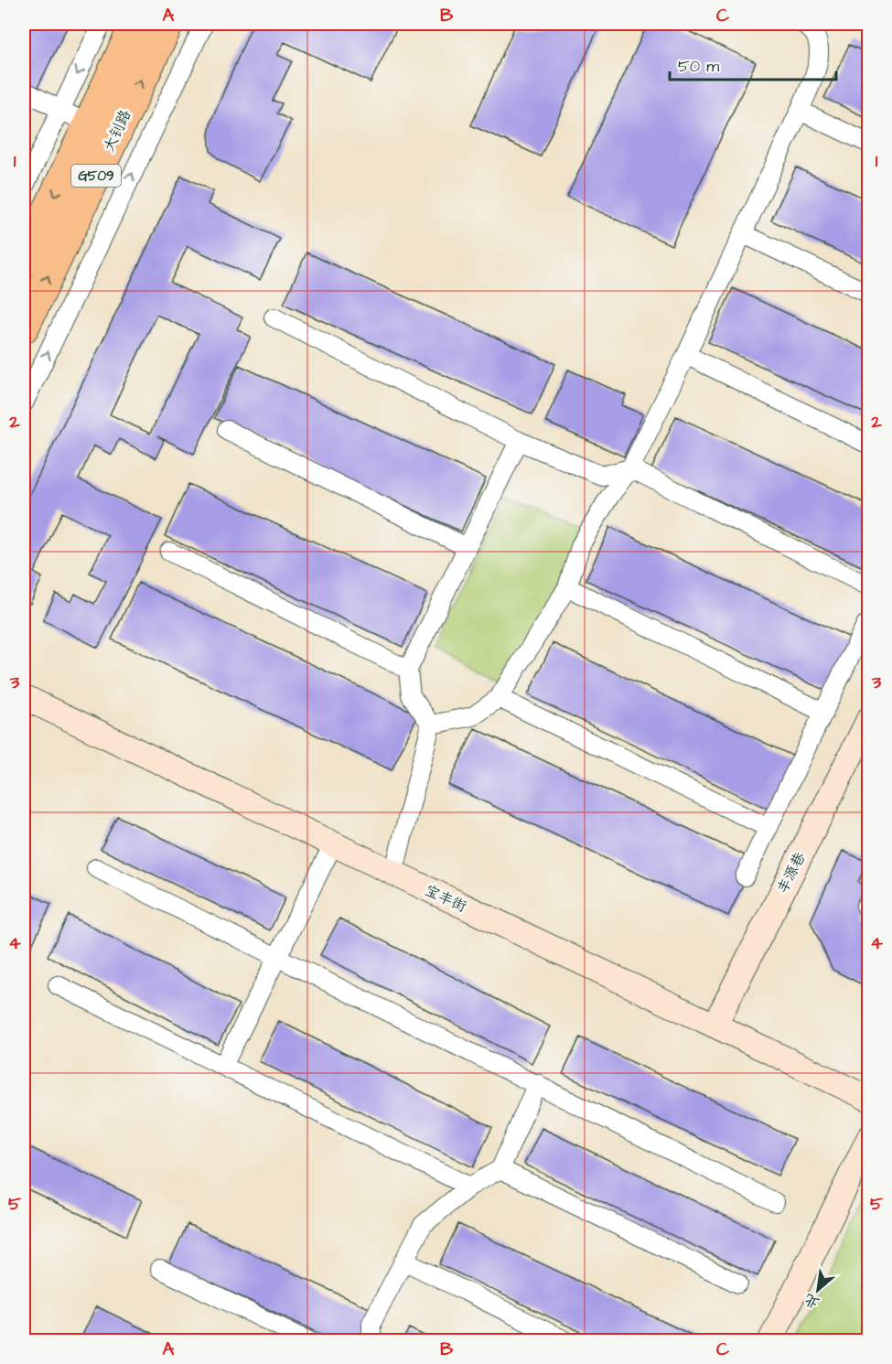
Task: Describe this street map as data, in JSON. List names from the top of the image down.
{
  "streets": {
    "highway": ["大钊路", "G509"],
    "street": ["丰源巷", "宝丰街"]
  },
  "crossings": [
    ["丰源巷", "宝丰街"]
  ],
  "scale_bar": "50 m",
  "north": "bottom left",
  "grid": {
    "columns": ["A", "B", "C"],
    "rows": [
      "1",
      "2",
      "3",
      "4",
      "5"
    ]
  }
}
